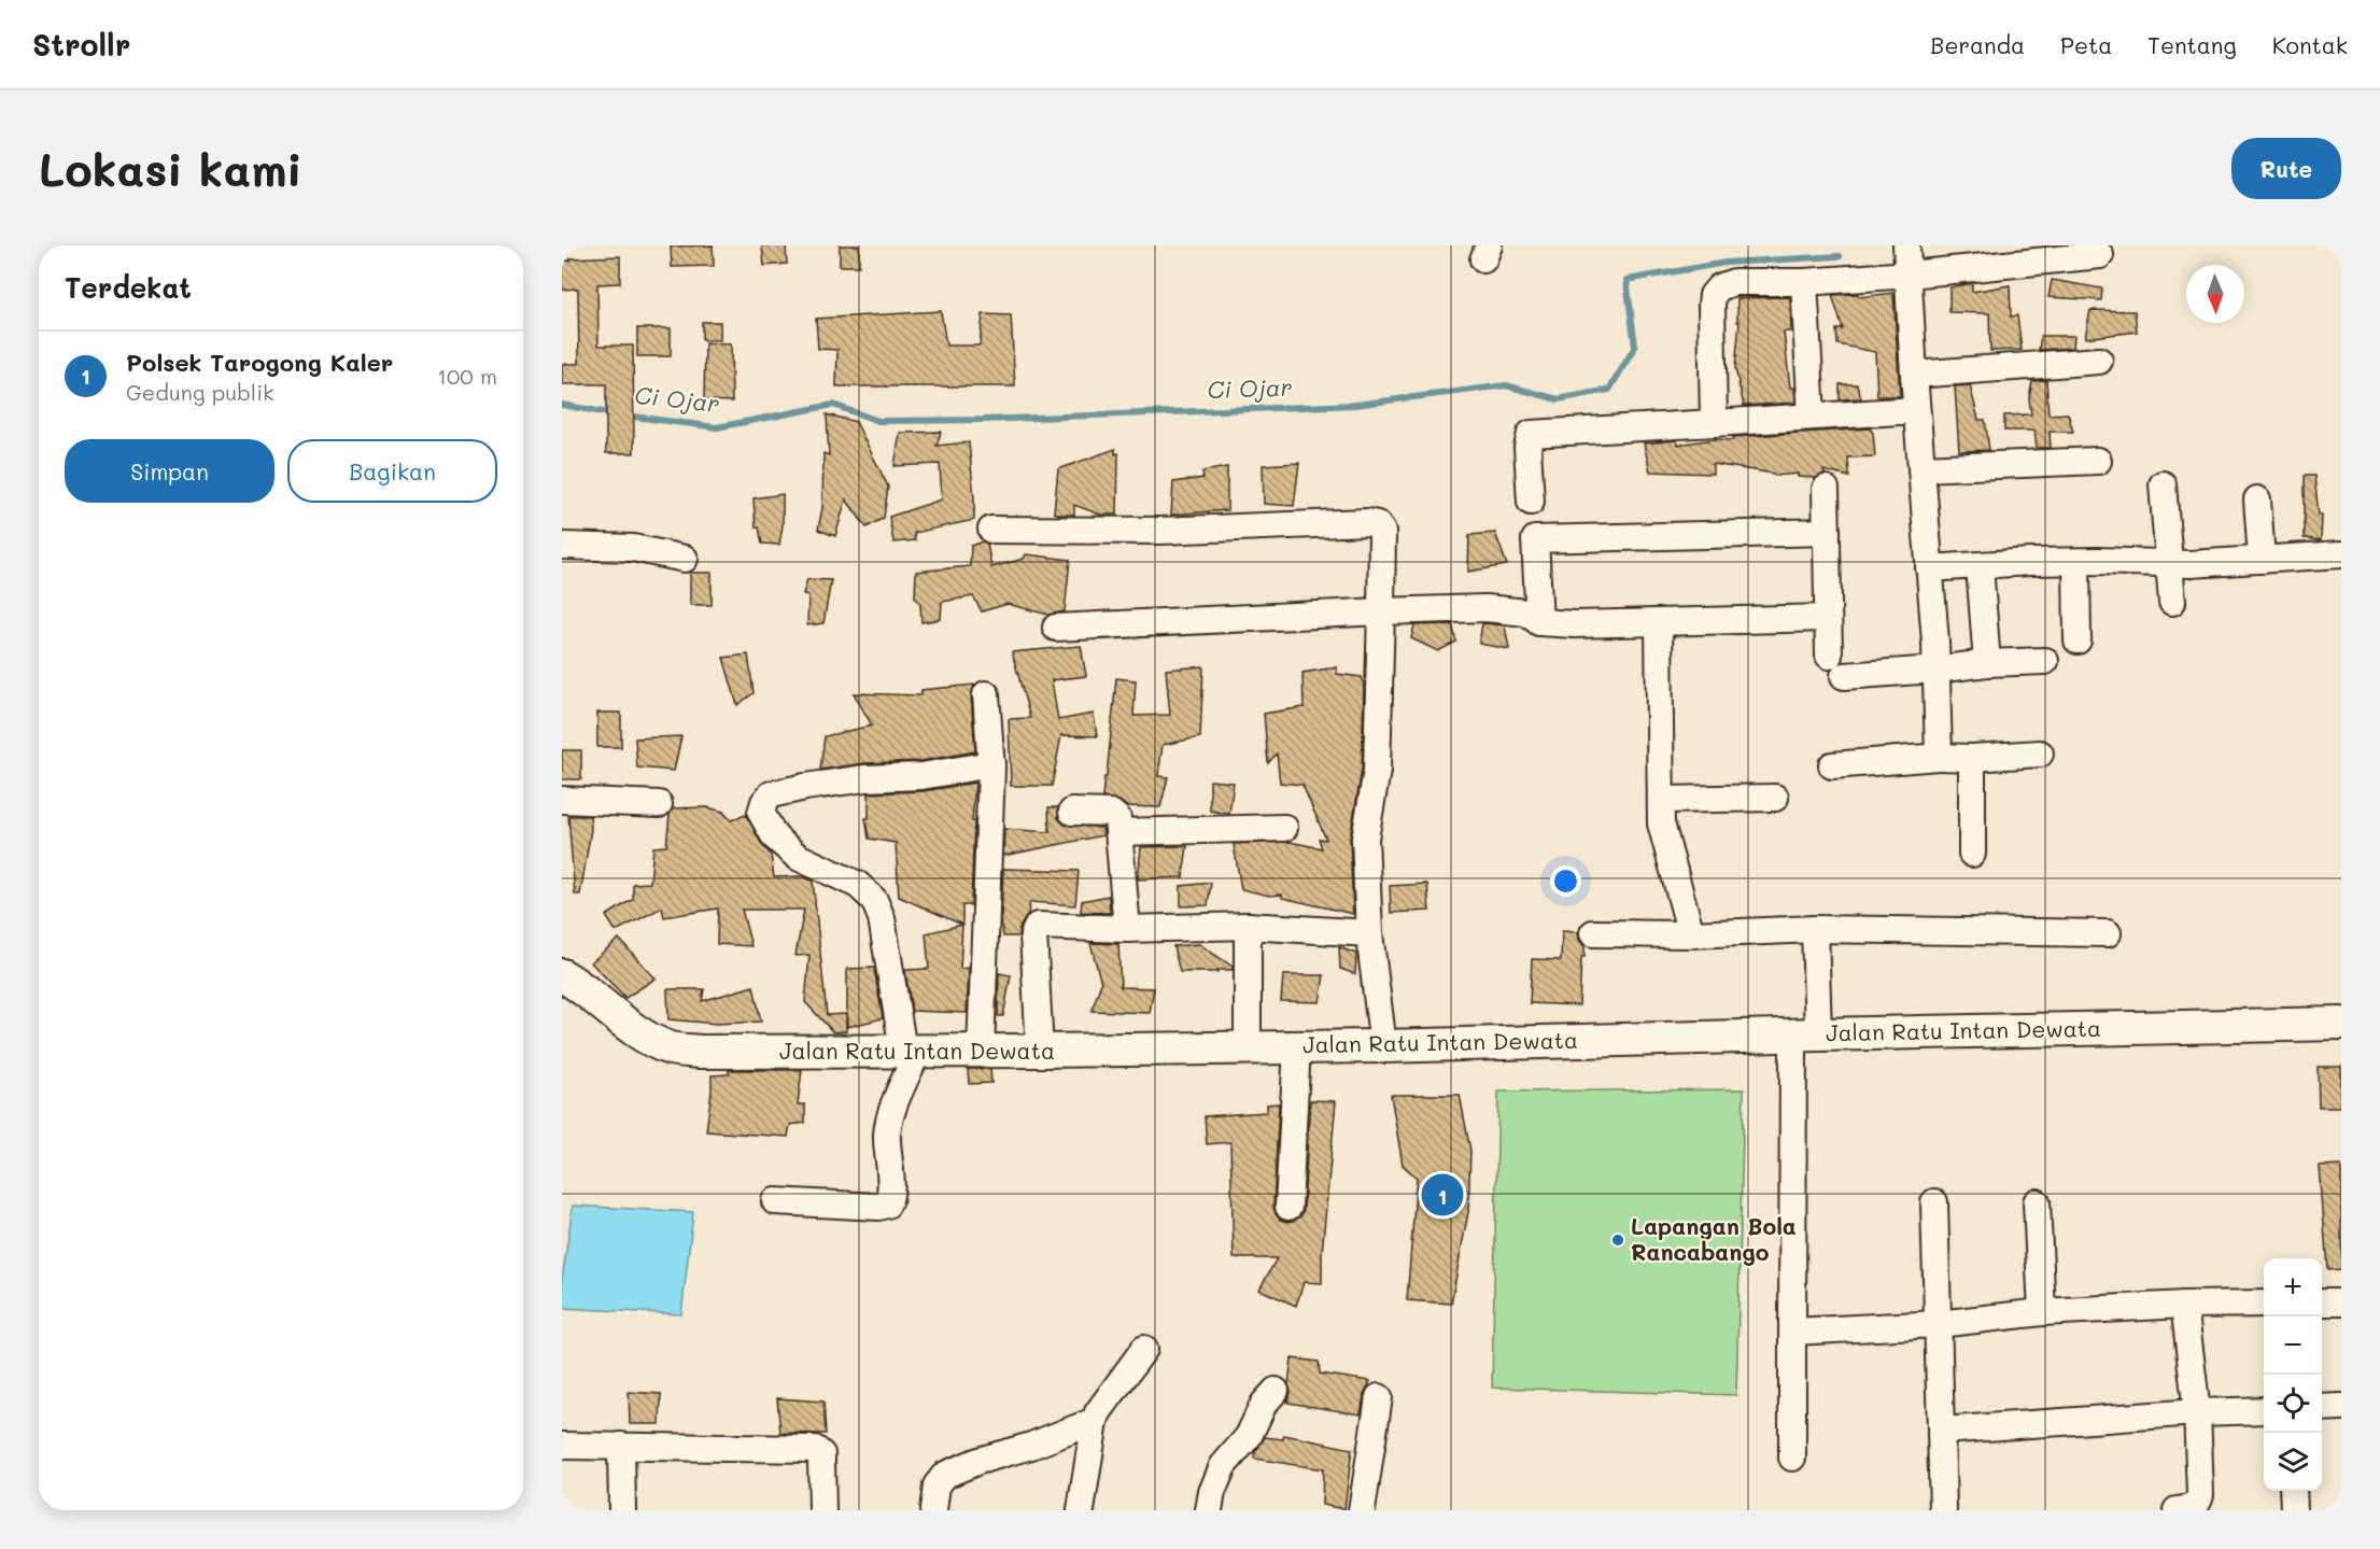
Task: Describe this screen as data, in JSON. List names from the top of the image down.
{
  "streets": {
    "street": ["Jalan Ratu Intan Dewata"]
  },
  "water": ["Ci Ojar"],
  "places": ["Lapangan Bola Rancabango"],
  "north": "bottom",
  "page": {
    "header": "Strollr",
    "nav": [
      "Beranda",
      "Peta",
      "Tentang",
      "Kontak"
    ],
    "buttons": [
      "Rute",
      ["Simpan", "Bagikan"]
    ],
    "title": "Lokasi kami",
    "heading": "Terdekat",
    "list": [
      {
        "mark": "1",
        "name": "Polsek Tarogong Kaler",
        "note": "Gedung publik",
        "value": "100 m"
      }
    ],
    "pins": "1",
    "map_buttons": ["+", "−"]
  }
}
